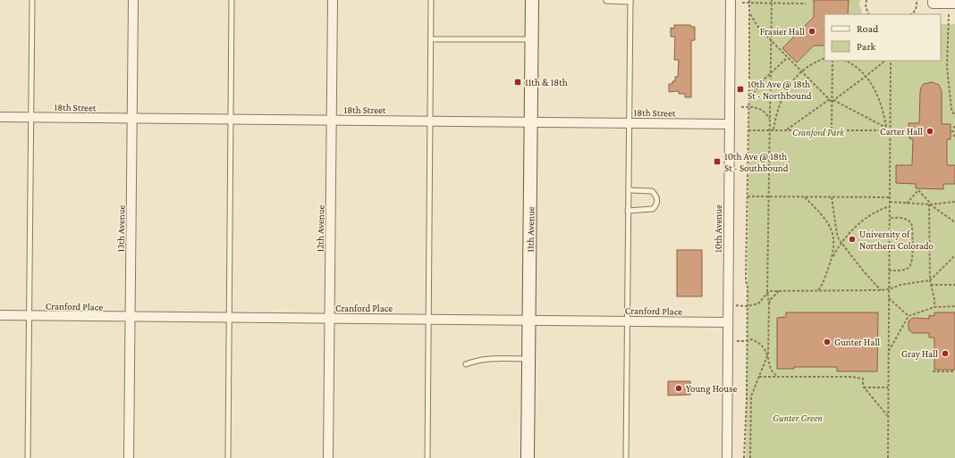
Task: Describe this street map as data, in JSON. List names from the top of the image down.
{
  "streets": {
    "main road": ["11th Avenue"],
    "street": [
      "18th Street",
      "13th Avenue",
      "12th Avenue",
      "10th Avenue",
      "Cranford Place"
    ]
  },
  "crossings": [
    ["18th Street", "13th Avenue"],
    ["18th Street", "12th Avenue"],
    ["18th Street", "10th Avenue"],
    ["18th Street", "11th Avenue"],
    ["13th Avenue", "Cranford Place"],
    ["12th Avenue", "Cranford Place"],
    ["10th Avenue", "Cranford Place"],
    ["11th Avenue", "Cranford Place"]
  ],
  "parks": ["Cranford Park", "Gunter Green"],
  "places": {
    "other": [
      "Frasier Hall",
      "Carter Hall",
      "University of Northern Colorado",
      "Gunter Hall",
      "Gray Hall",
      "Young House"
    ],
    "transit": ["11th & 18th", "10th Ave @ 18th St - Northbound", "10th Ave @ 18th St - Southbound"]
  },
  "legend": ["Road", "Park"]
}
